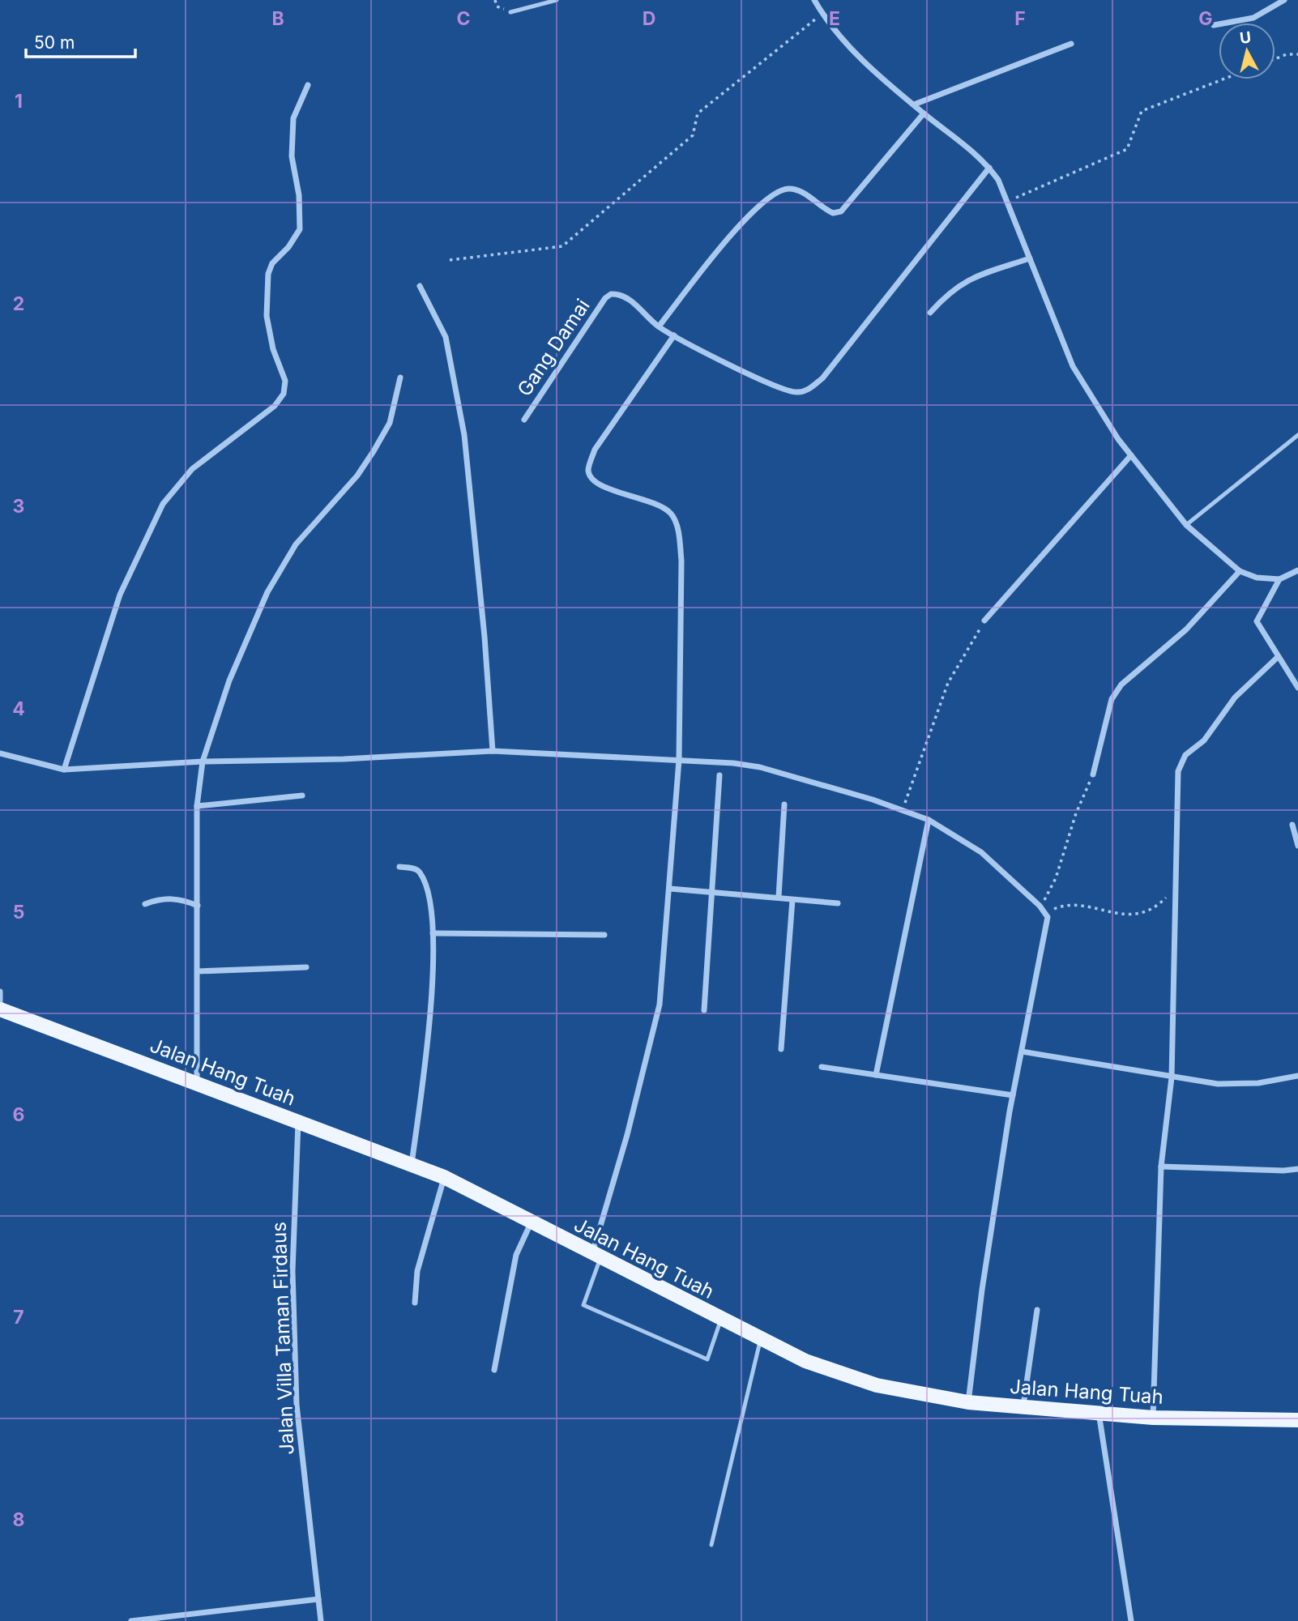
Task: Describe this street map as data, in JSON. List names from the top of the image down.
{
  "streets": {
    "main road": ["Jalan Hang Tuah"],
    "street": ["Gang Damai", "Jalan Villa Taman Firdaus"]
  },
  "crossings": [
    ["Jalan Hang Tuah", "Jalan Villa Taman Firdaus"]
  ],
  "scale_bar": "50 m",
  "north": "top",
  "grid": {
    "columns": [
      "B",
      "C",
      "D",
      "E",
      "F",
      "G"
    ],
    "rows": [
      "1",
      "2",
      "3",
      "4",
      "5",
      "6",
      "7",
      "8"
    ]
  }
}
